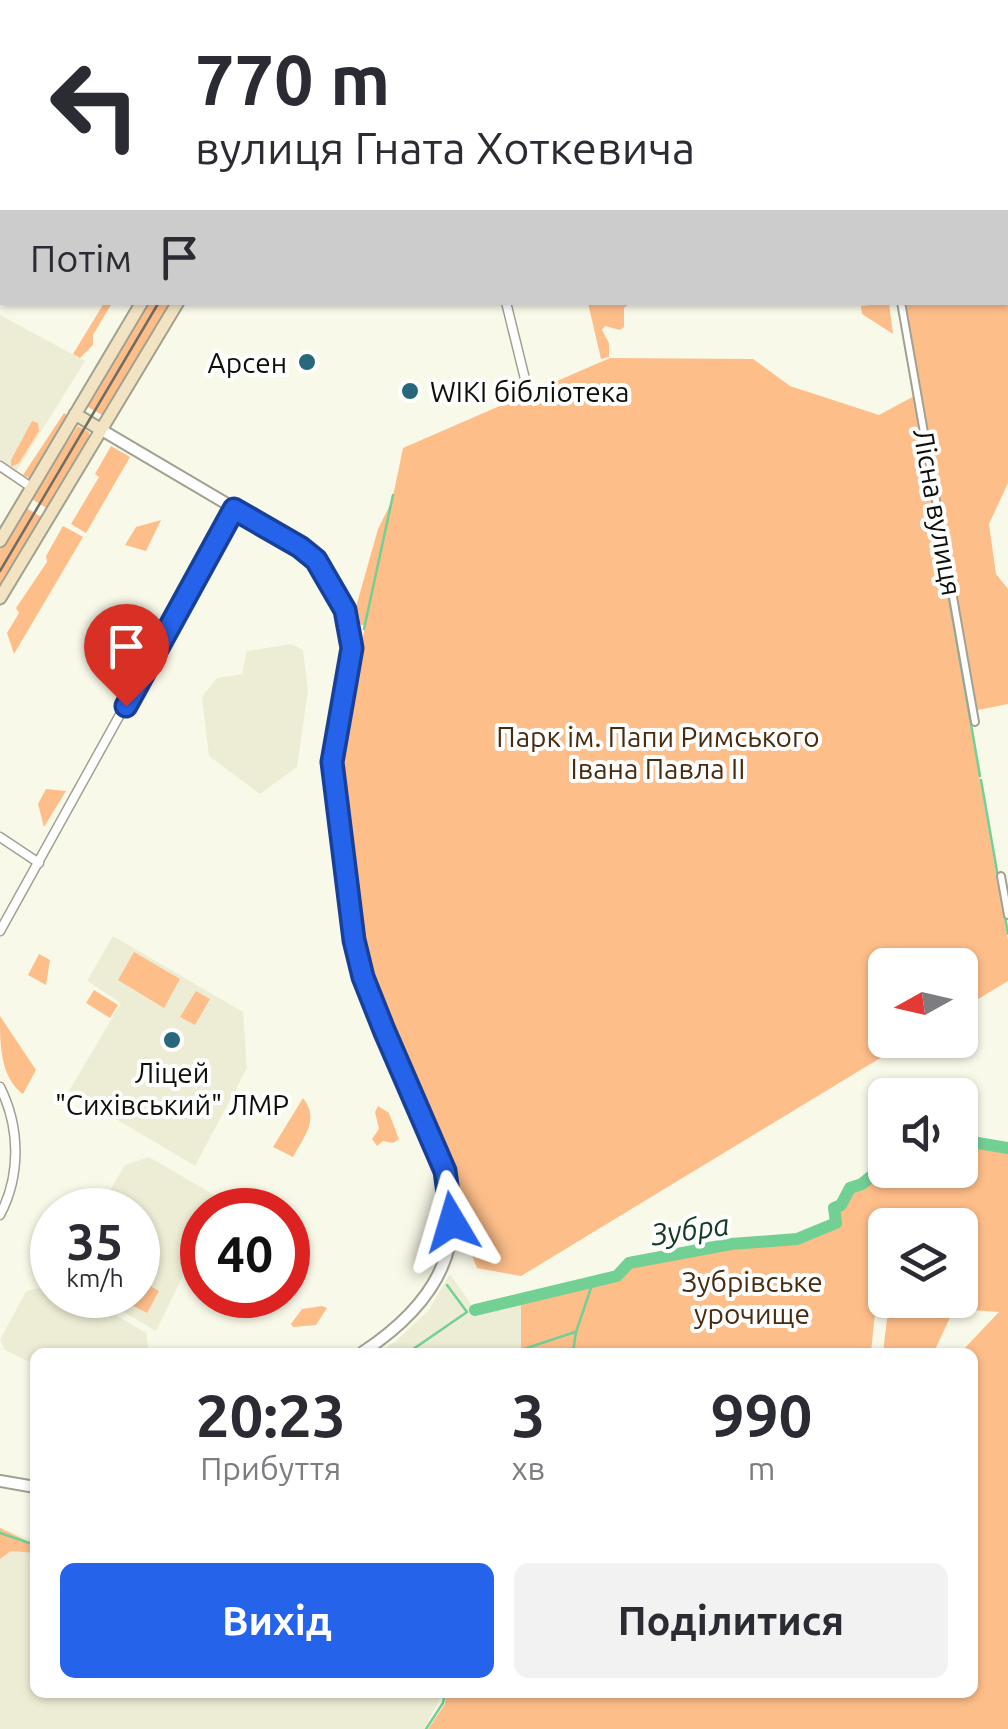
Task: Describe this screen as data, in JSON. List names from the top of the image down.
{
  "streets": {
    "street": ["Лісна вулиця"]
  },
  "water": ["Зубра"],
  "parks": ["Парк ім. Папи Римського Івана Павла ІІ", "Зубрівське урочище"],
  "places": ["Арсен", "WIKI бібліотека", "Ліцей \"Сихівський\" ЛМР"],
  "north": "left",
  "page": {
    "turn": ["770 m", "вулиця Гната Хоткевича"],
    "then": "Потім",
    "speed": "35 km/h",
    "limit": "40",
    "eta": [
      "20:23",
      "Прибуття",
      "3",
      "хв",
      "990",
      "m"
    ],
    "buttons": ["Вихід", "Поділитися"]
  }
}
